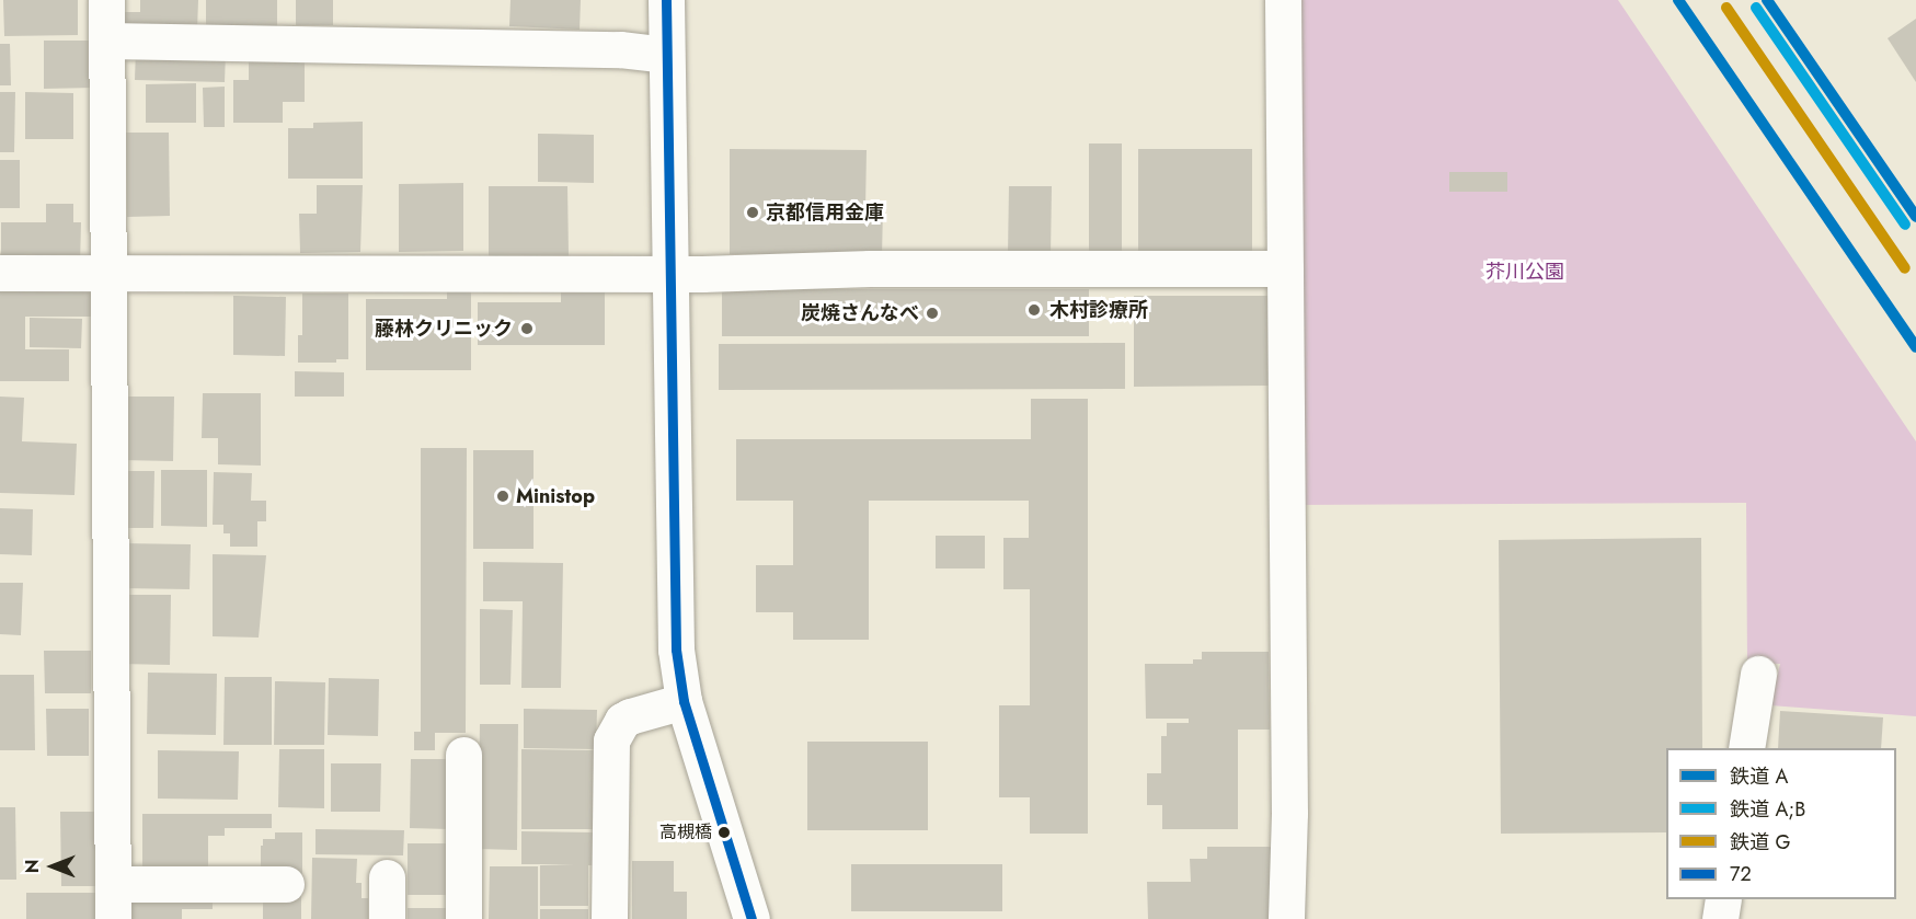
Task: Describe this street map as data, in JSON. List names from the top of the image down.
{
  "parks": ["芥川公園"],
  "places": [
    "京都信用金庫",
    "木村診療所",
    "炭焼さんなべ",
    "藤林クリニック",
    "Ministop",
    "高槻橋"
  ],
  "lines": [
    "rail line A",
    "transit line 72",
    "rail line A;B",
    "rail line G"
  ],
  "legend": [
    "鉄道 A",
    "鉄道 A;B",
    "鉄道 G",
    "72"
  ],
  "north": "left"
}
